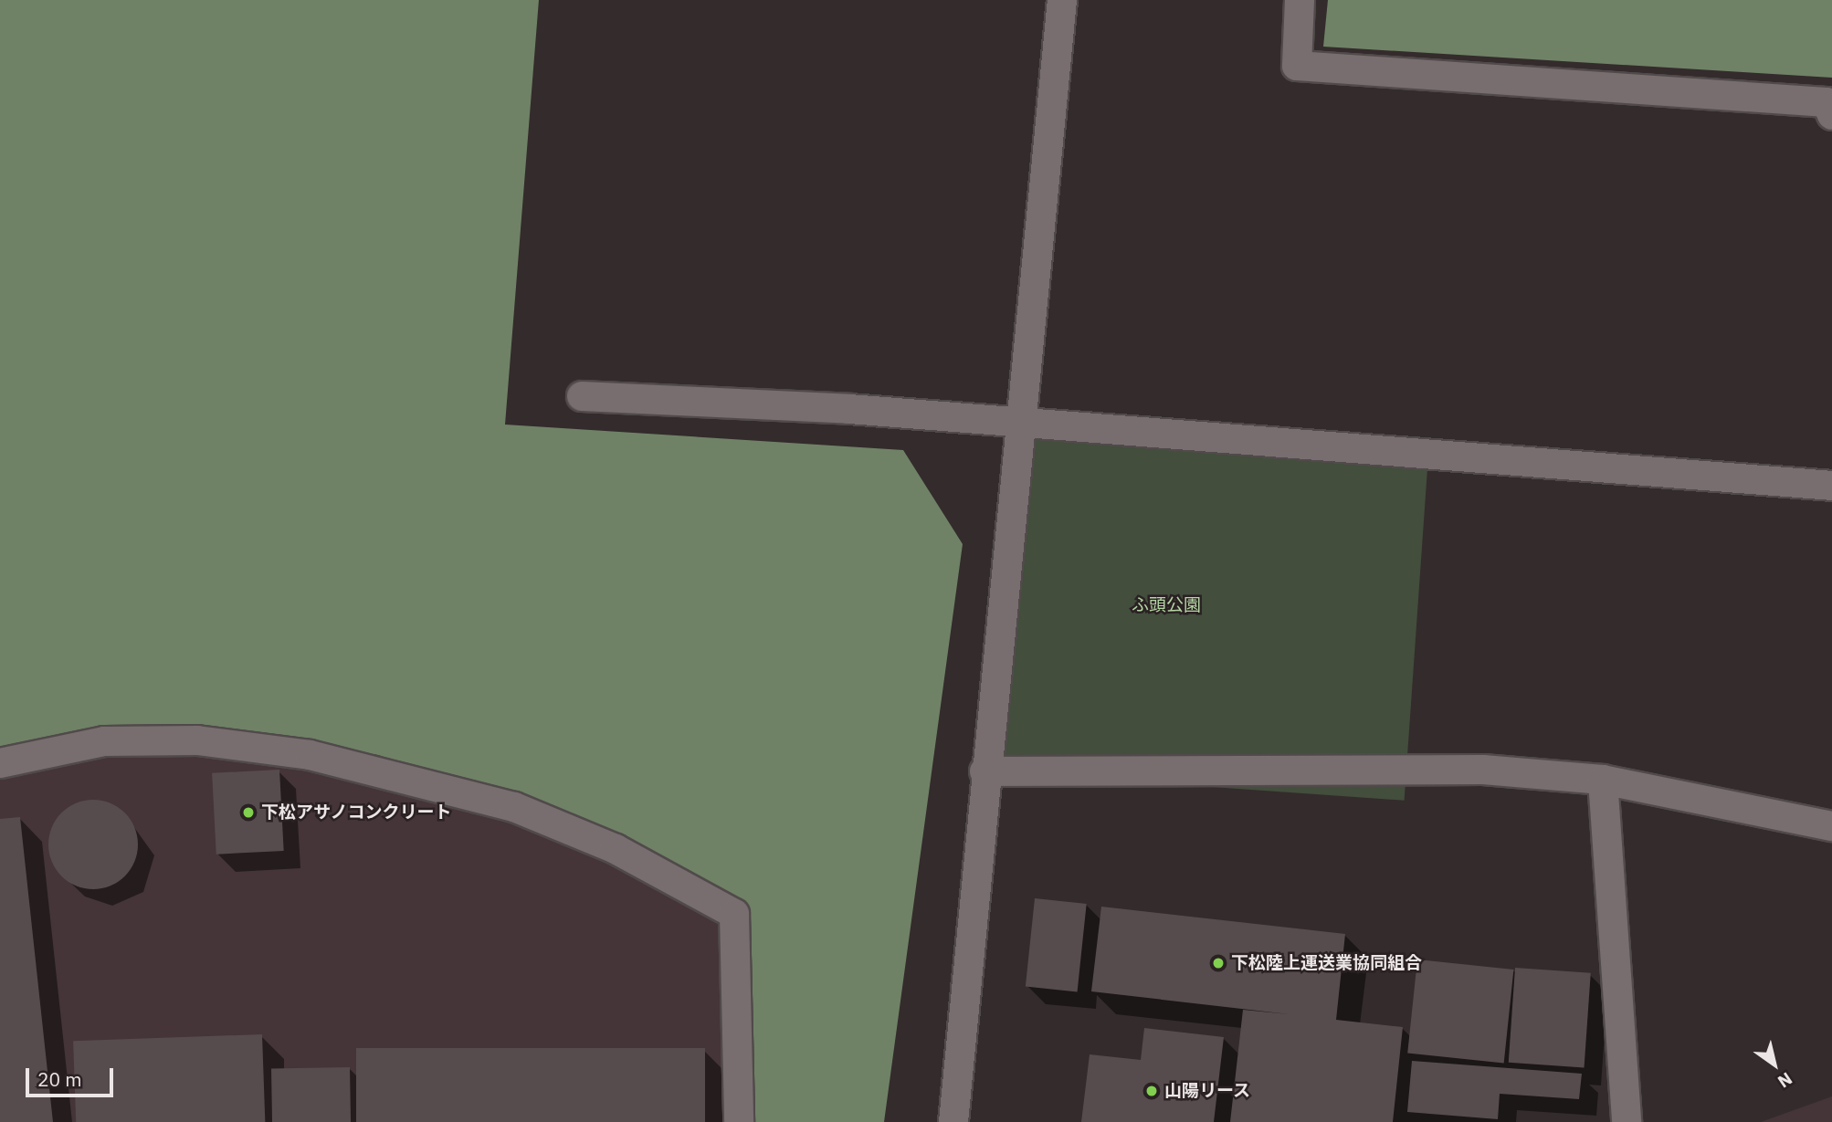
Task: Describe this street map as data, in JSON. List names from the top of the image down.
{
  "parks": ["ふ頭公園"],
  "places": ["下松アサノコンクリート", "下松陸上運送業協同組合", "山陽リース"],
  "scale_bar": "20 m",
  "north": "bottom right"
}
